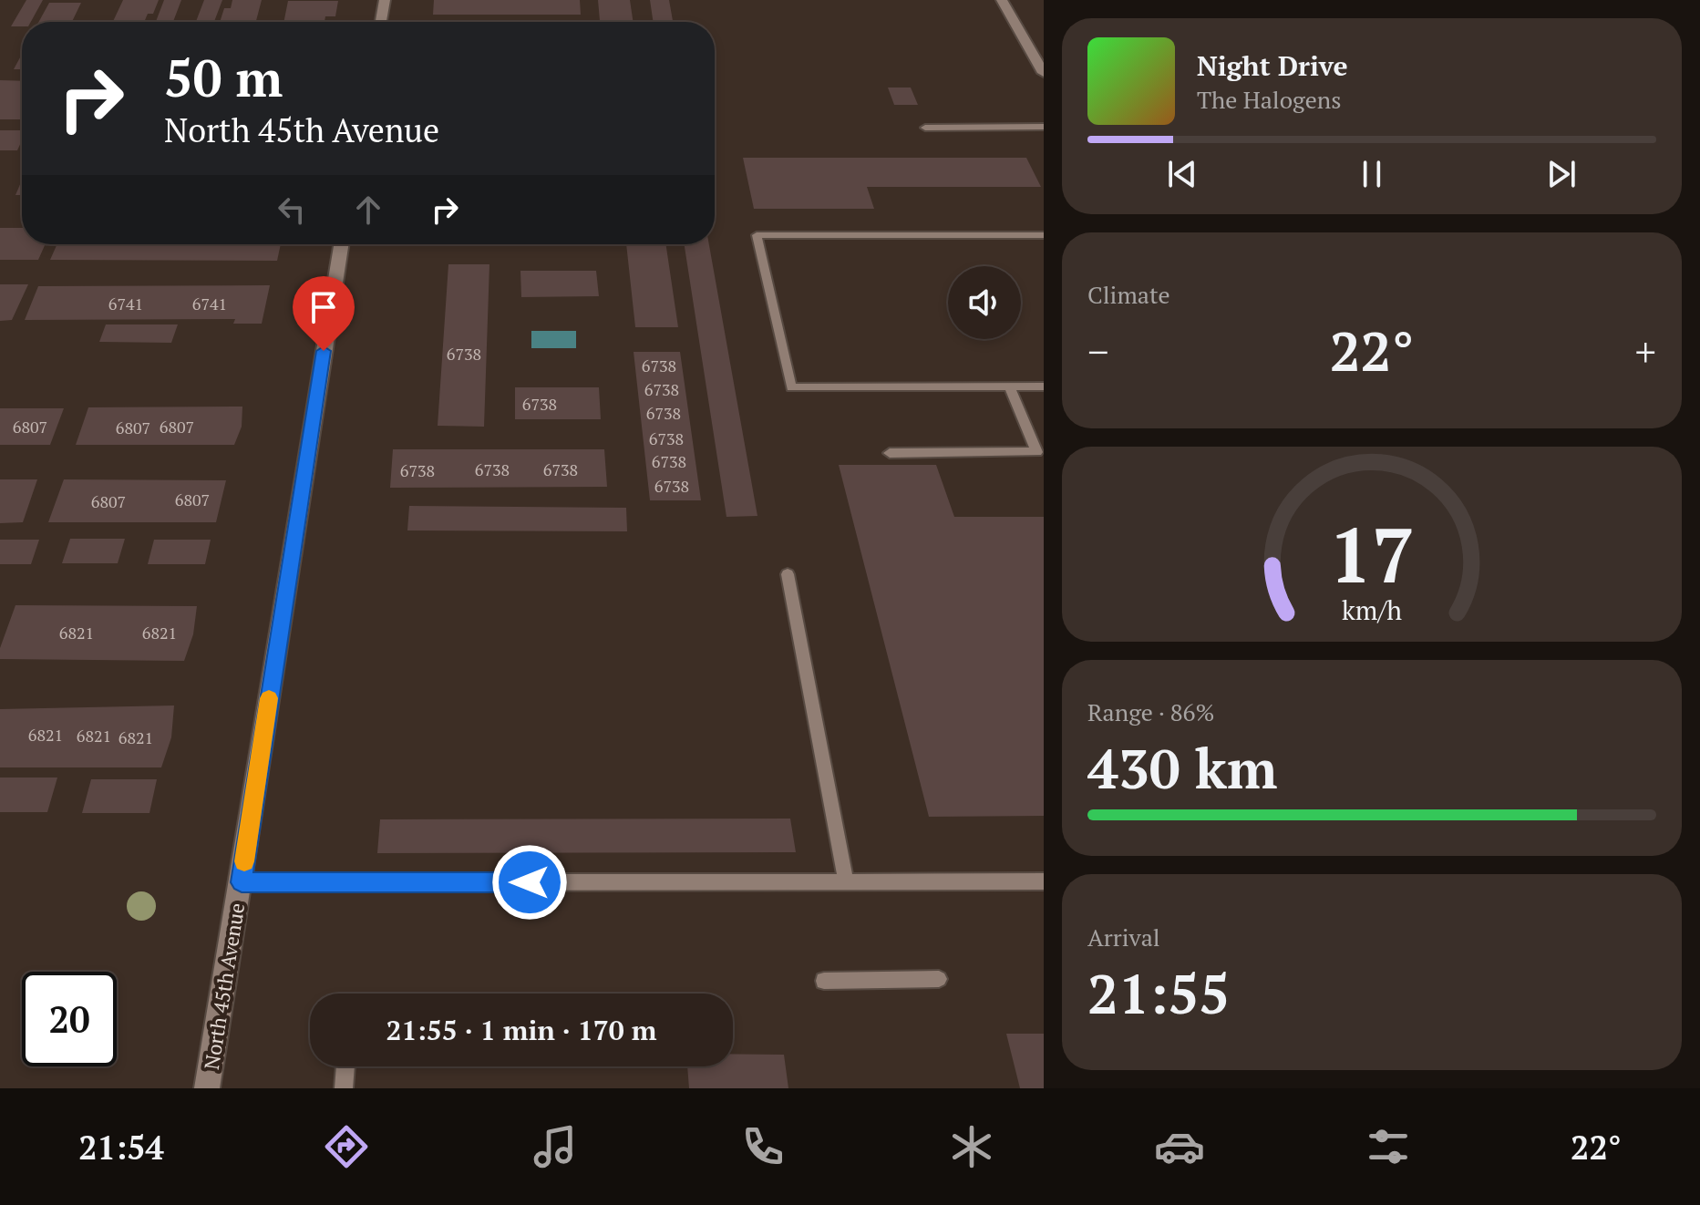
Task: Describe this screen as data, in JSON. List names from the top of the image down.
{
  "streets": {
    "street": ["North 45th Avenue"]
  },
  "house_numbers": [
    "6741",
    "6741",
    "6738",
    "6738",
    "6738",
    "6738",
    "6738",
    "6807",
    "6807",
    "6807",
    "6738",
    "6738",
    "6738",
    "6738",
    "6738",
    "6738",
    "6807",
    "6807",
    "6821",
    "6821",
    "6821",
    "6821",
    "6821"
  ],
  "page": {
    "turn": ["50 m", "North 45th Avenue"],
    "song": ["Night Drive", "The Halogens"],
    "tile": [
      "Climate",
      ["Range · 86%", "430 km"],
      ["Arrival", "21:55"]
    ],
    "heat": ["−", "22°", "+"],
    "limit": "20",
    "trip": "21:55 · 1 min · 170 m",
    "tabs": ["21:54", "22°"],
    "gauge": ["17", "km/h"]
  }
}
